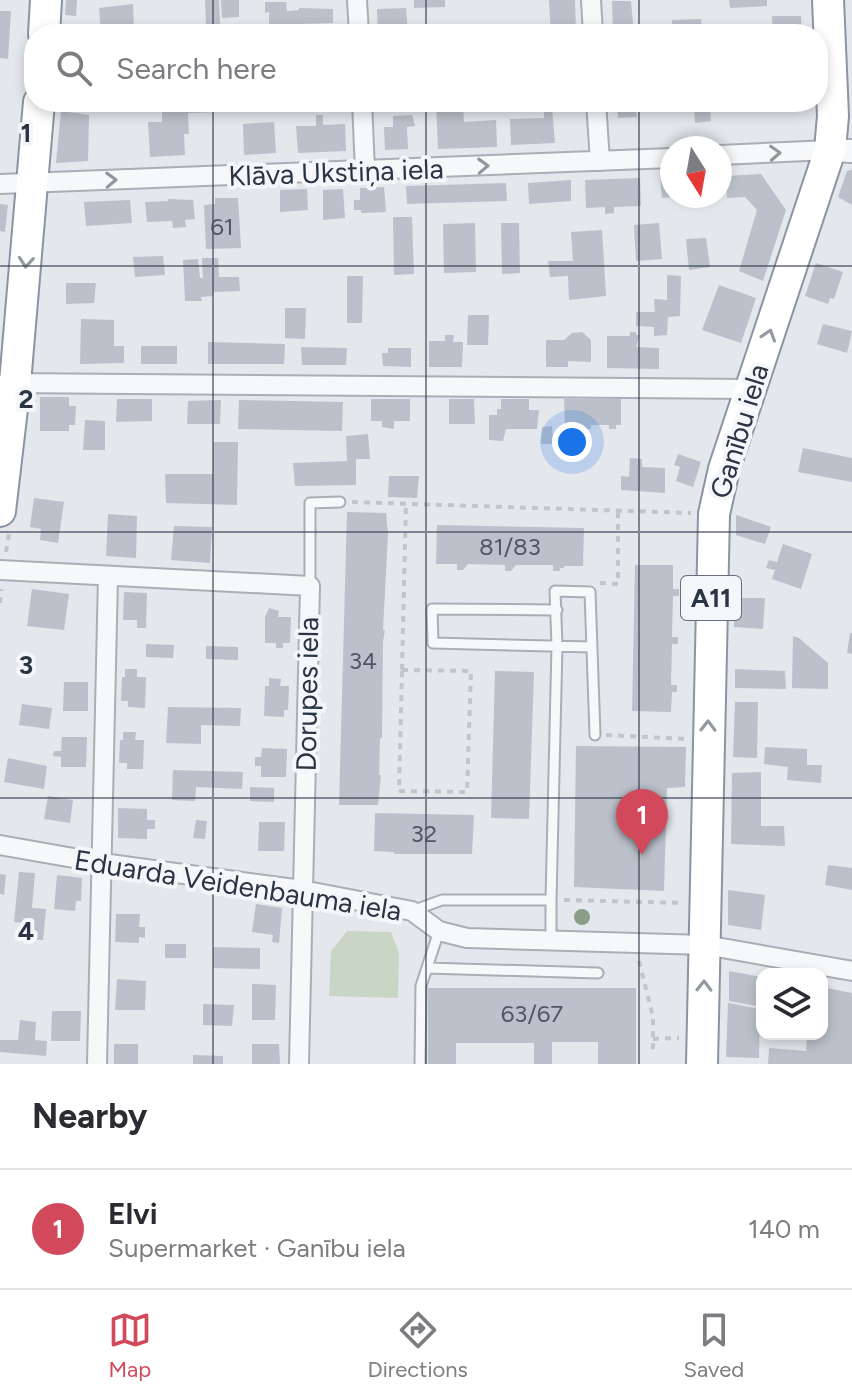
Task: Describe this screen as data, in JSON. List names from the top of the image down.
{
  "streets": {
    "highway": ["Ganību iela", "A11"],
    "street": ["Klāva Ukstiņa iela", "Dorupes iela", "Eduarda Veidenbauma iela"]
  },
  "crossings": [
    ["Ganību iela", "Eduarda Veidenbauma iela"],
    ["Dorupes iela", "Eduarda Veidenbauma iela"]
  ],
  "one_way": ["Klāva Ukstiņa iela", "Ganību iela"],
  "house_numbers": [
    "61",
    "81/83",
    "34",
    "32",
    "63/67"
  ],
  "north": "bottom",
  "page": {
    "search": "Search here",
    "pins": "1",
    "heading": "Nearby",
    "list": [
      {
        "mark": "1",
        "name": "Elvi",
        "note": "Supermarket · Ganību iela",
        "value": "140 m"
      }
    ],
    "nav": ["Map", "Directions", "Saved"]
  },
  "grid": {
    "rows": [
      "1",
      "2",
      "3",
      "4"
    ]
  }
}
